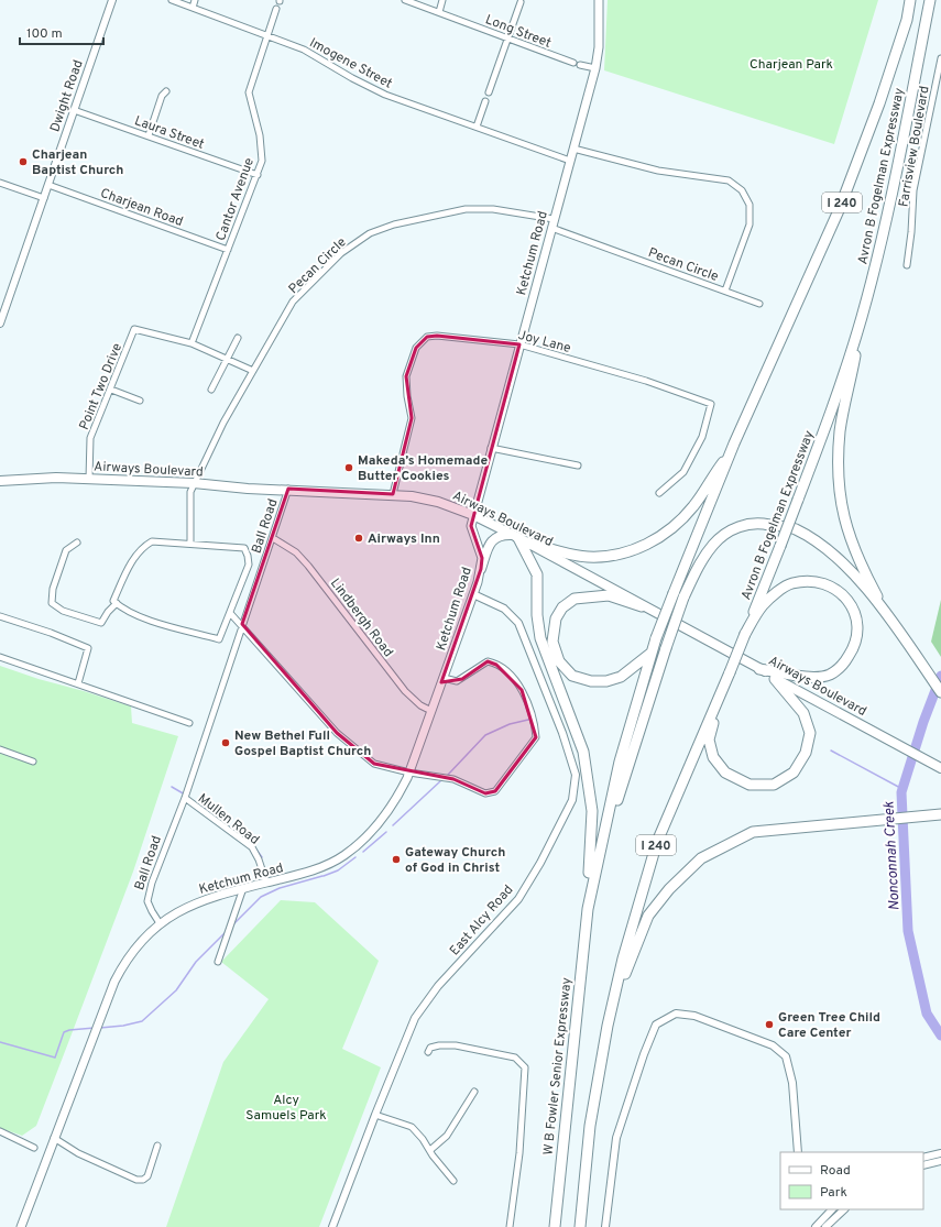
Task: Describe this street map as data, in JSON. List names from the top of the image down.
{
  "streets": {
    "highway": ["Avron B Fogelman Expressway", "I 240", "W B Fowler Senior Expressway"],
    "main road": ["Ketchum Road", "Airways Boulevard"],
    "street": [
      "Long Street",
      "Imogene Street",
      "Dwight Road",
      "Laura Street",
      "Farrisview Boulevard",
      "Cantor Avenue",
      "Charjean Road",
      "Pecan Circle",
      "Joy Lane",
      "Point Two Drive",
      "Ball Road",
      "Lindbergh Road",
      "Mullen Road",
      "East Alcy Road"
    ]
  },
  "crossings": [
    ["Imogene Street", "Cantor Avenue"],
    ["Imogene Street", "Ketchum Road"],
    ["Dwight Road", "Laura Street"],
    ["Dwight Road", "Charjean Road"],
    ["Laura Street", "Cantor Avenue"],
    ["Avron B Fogelman Expressway", "I 240"],
    ["Avron B Fogelman Expressway", "W B Fowler Senior Expressway"],
    ["Cantor Avenue", "Charjean Road"],
    ["Cantor Avenue", "Point Two Drive"],
    ["Ketchum Road", "Pecan Circle"],
    ["Ketchum Road", "Joy Lane"],
    ["Ketchum Road", "Airways Boulevard"],
    ["Ketchum Road", "Ball Road"],
    ["Ketchum Road", "Lindbergh Road"],
    ["Ketchum Road", "Mullen Road"],
    ["Ketchum Road", "East Alcy Road"],
    ["Pecan Circle", "Airways Boulevard"],
    ["Joy Lane", "Airways Boulevard"],
    ["Point Two Drive", "Airways Boulevard"],
    ["Airways Boulevard", "Ball Road"],
    ["Ball Road", "Lindbergh Road"],
    ["Ball Road", "Mullen Road"]
  ],
  "water": ["Nonconnah Creek"],
  "parks": ["Charjean Park", "Alcy Samuels Park"],
  "places": [
    "Charjean Baptist Church",
    "Makeda’s Homemade Butter Cookies",
    "Airways Inn",
    "New Bethel Full Gospel Baptist Church",
    "Gateway Church of God in Christ",
    "Green Tree Child Care Center"
  ],
  "legend": ["Road", "Park"],
  "scale_bar": "100 m"
}
